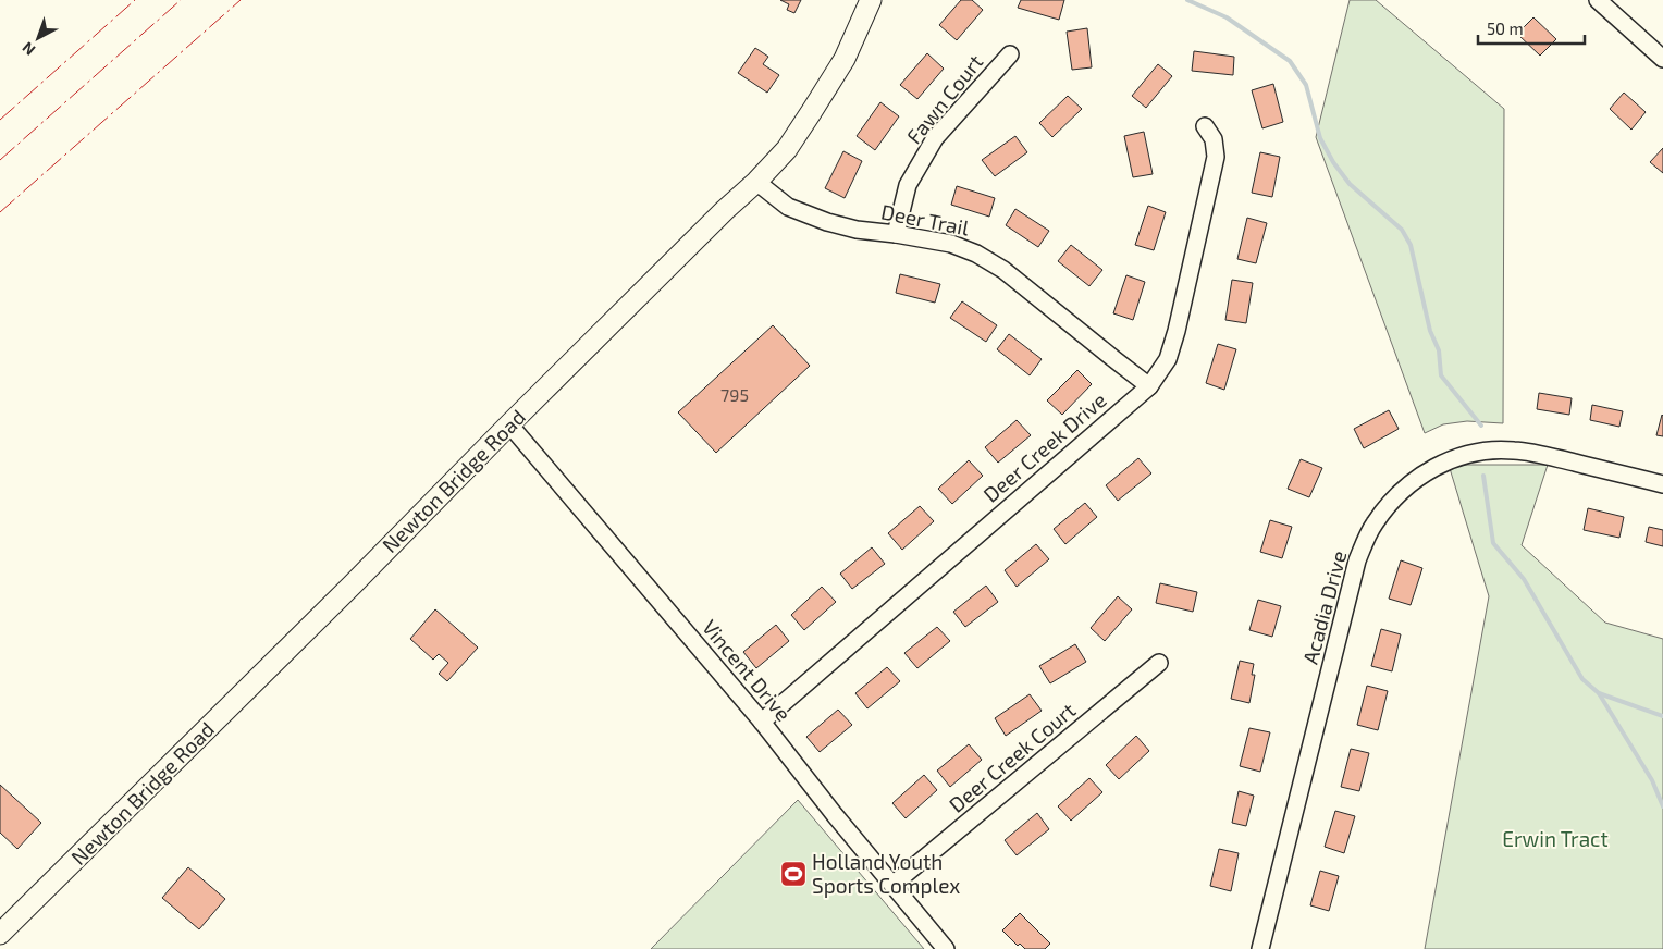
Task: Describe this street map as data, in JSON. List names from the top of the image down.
{
  "streets": {
    "main road": ["Newton Bridge Road"],
    "street": [
      "Fawn Court",
      "Deer Trail",
      "Deer Creek Drive",
      "Acadia Drive",
      "Vincent Drive",
      "Deer Creek Court"
    ]
  },
  "crossings": [
    ["Fawn Court", "Deer Trail"],
    ["Deer Trail", "Deer Creek Drive"],
    ["Deer Trail", "Newton Bridge Road"],
    ["Deer Creek Drive", "Vincent Drive"],
    ["Newton Bridge Road", "Vincent Drive"],
    ["Vincent Drive", "Deer Creek Court"]
  ],
  "parks": ["Erwin Tract"],
  "places": {
    "sports": ["Holland Youth Sports Complex"]
  },
  "house_numbers": ["795"],
  "scale_bar": "50 m",
  "north": "bottom left"
}
